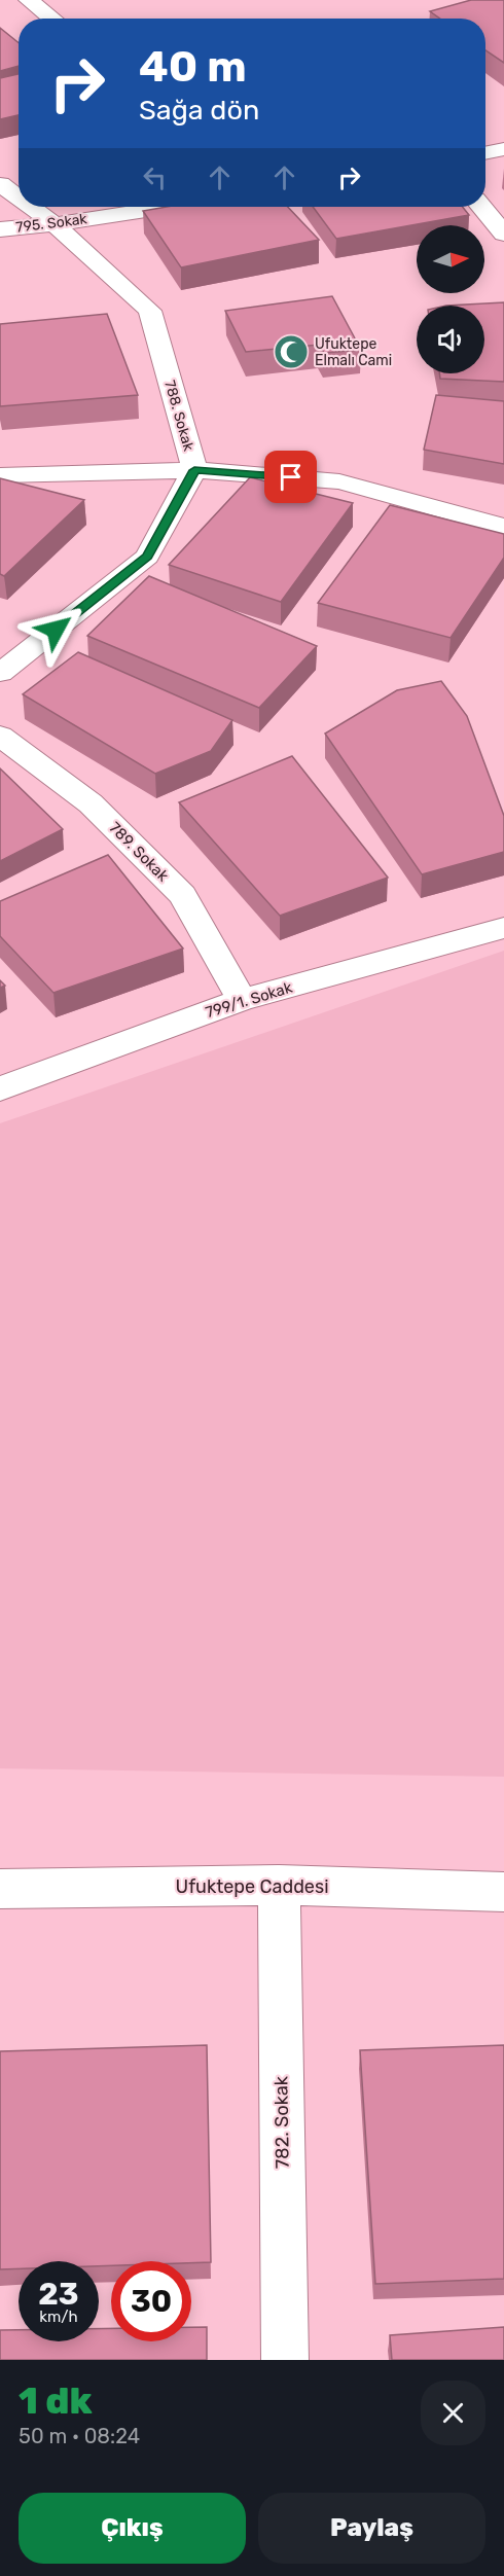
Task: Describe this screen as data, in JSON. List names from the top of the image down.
{
  "streets": {
    "street": [
      "795. Sokak",
      "788. Sokak",
      "789. Sokak",
      "799/1. Sokak",
      "Ufuktepe Caddesi",
      "782. Sokak"
    ]
  },
  "crossings": [
    ["795. Sokak", "788. Sokak"],
    ["789. Sokak", "799/1. Sokak"],
    ["Ufuktepe Caddesi", "782. Sokak"]
  ],
  "places": {
    "mosque": ["Ufuktepe Elmalı Cami"]
  },
  "north": "right",
  "page": {
    "turn": ["40 m", "Sağa dön"],
    "speed": "23 km/h",
    "limit": "30",
    "heading": ["1 dk", "50 m · 08:24"],
    "buttons": ["Çıkış", "Paylaş"]
  }
}
